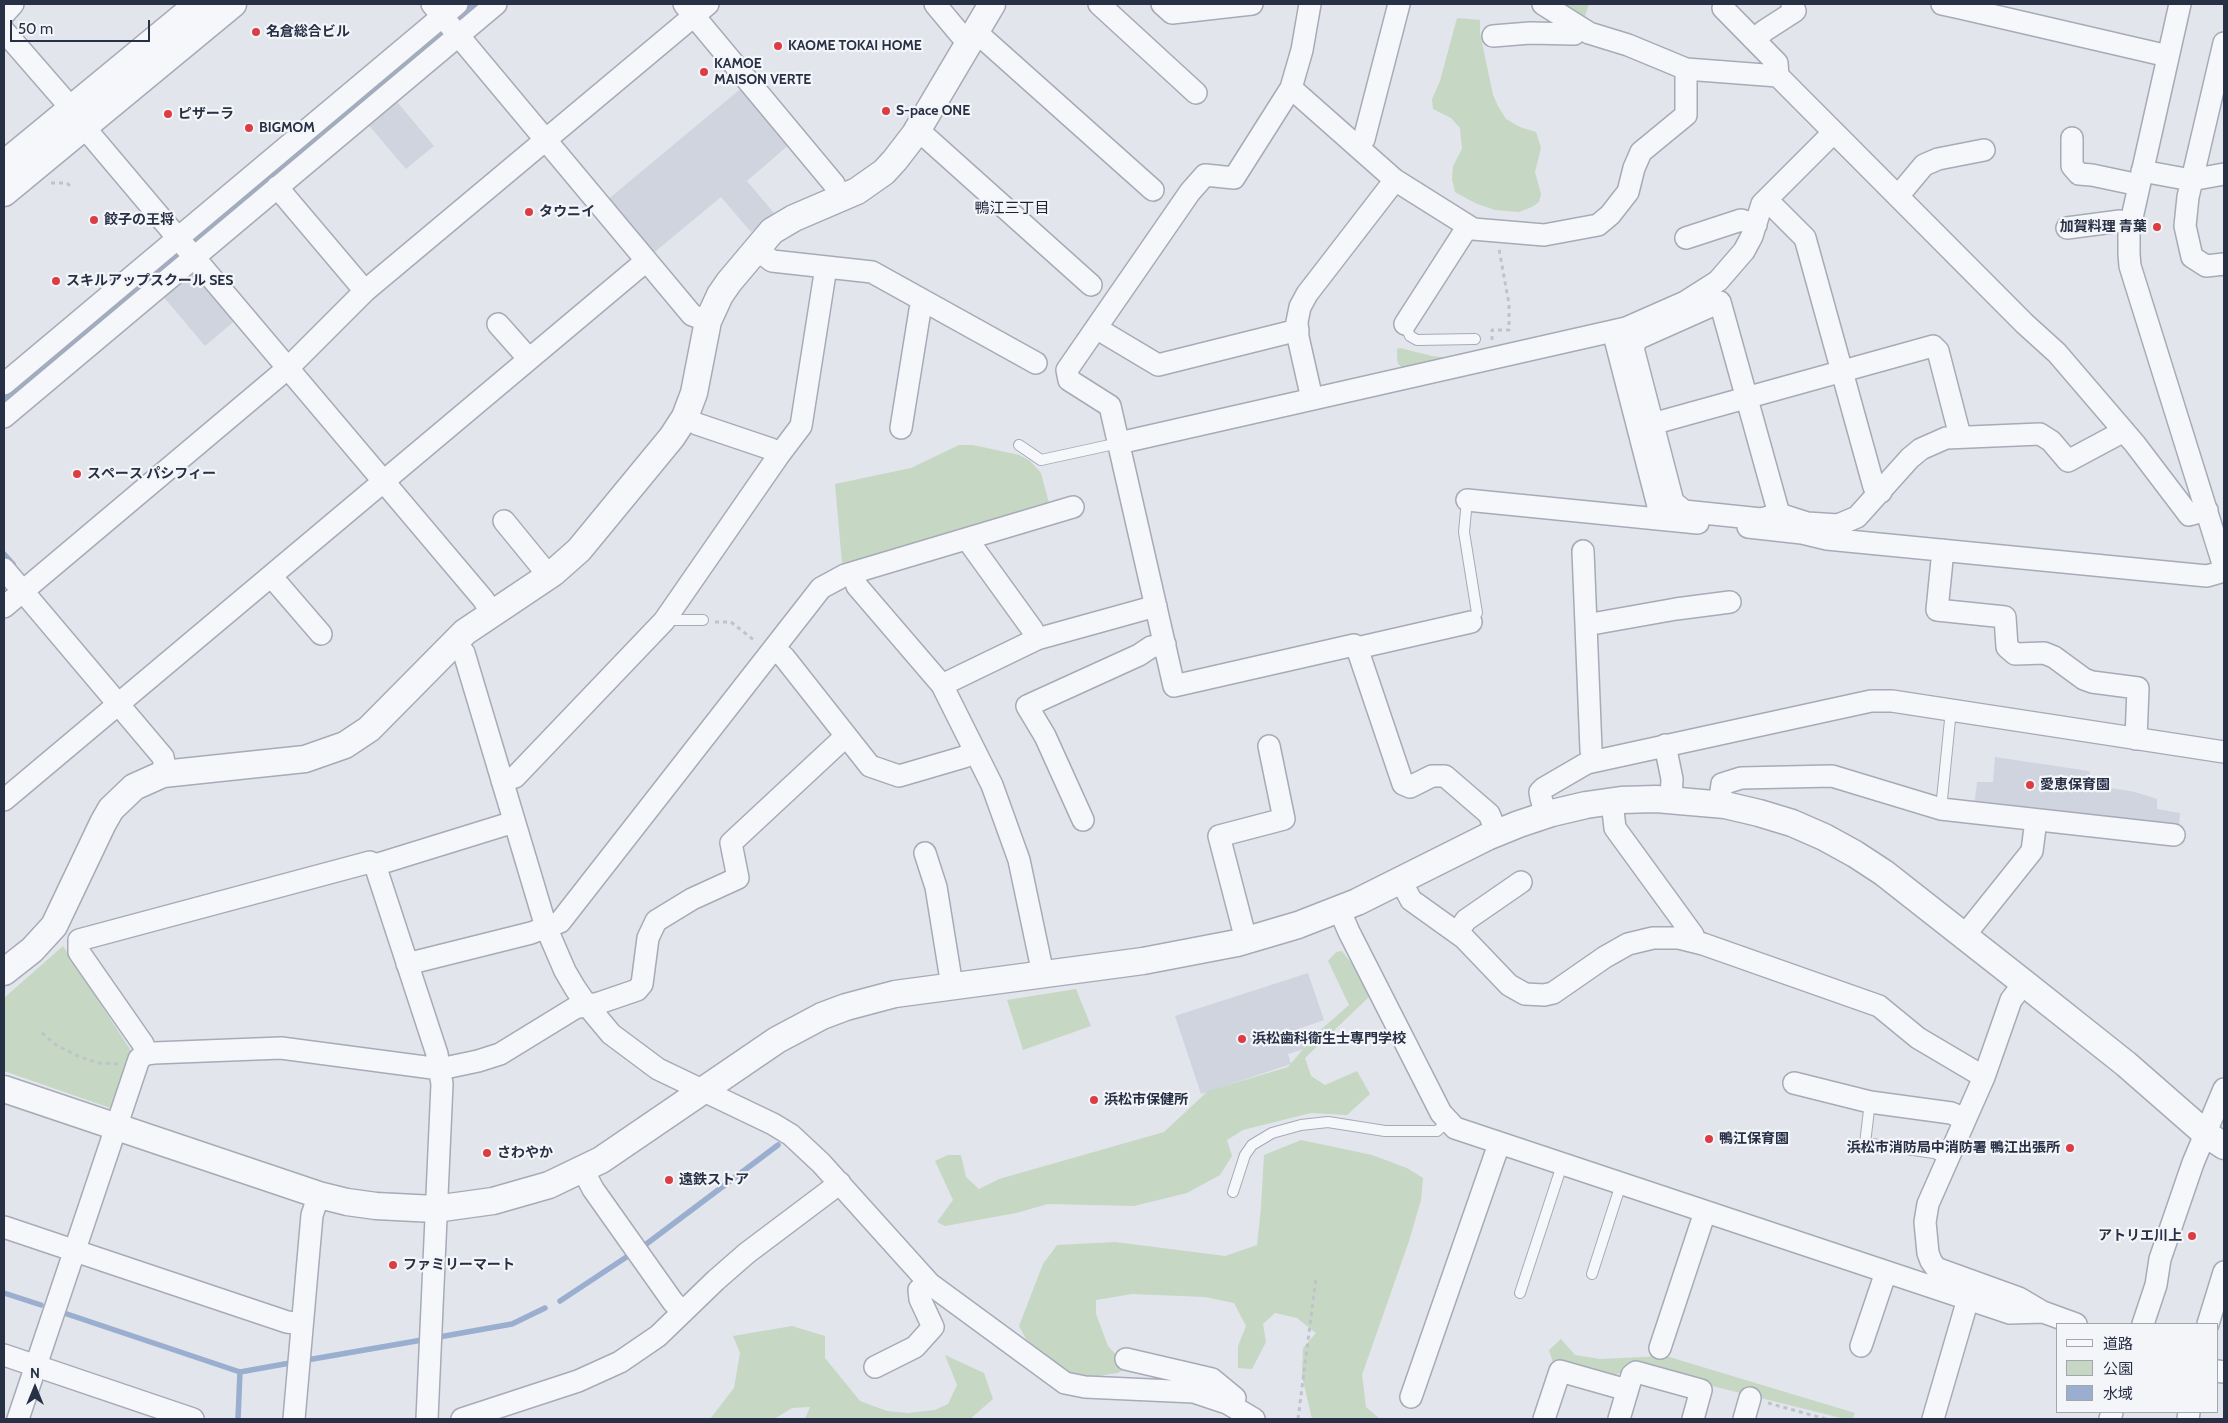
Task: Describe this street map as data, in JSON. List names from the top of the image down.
{
  "districts": ["鴨江三丁目"],
  "places": [
    "名倉総合ビル",
    "KAOME TOKAI HOME",
    "KAMOE MAISON VERTE",
    "S-pace ONE",
    "ピザーラ",
    "BIGMOM",
    "タウニイ",
    "餃子の王将",
    "加賀料理 青葉",
    "スキルアップスクール SES",
    "スペース パシフィー",
    "愛恵保育園",
    "浜松歯科衛生士専門学校",
    "浜松市保健所",
    "鴨江保育園",
    "浜松市消防局中消防署 鴨江出張所",
    "さわやか",
    "遠鉄ストア",
    "アトリエ川上",
    "ファミリーマート"
  ],
  "legend": ["道路", "公園", "水域"],
  "scale_bar": "50 m",
  "north": "top"
}
